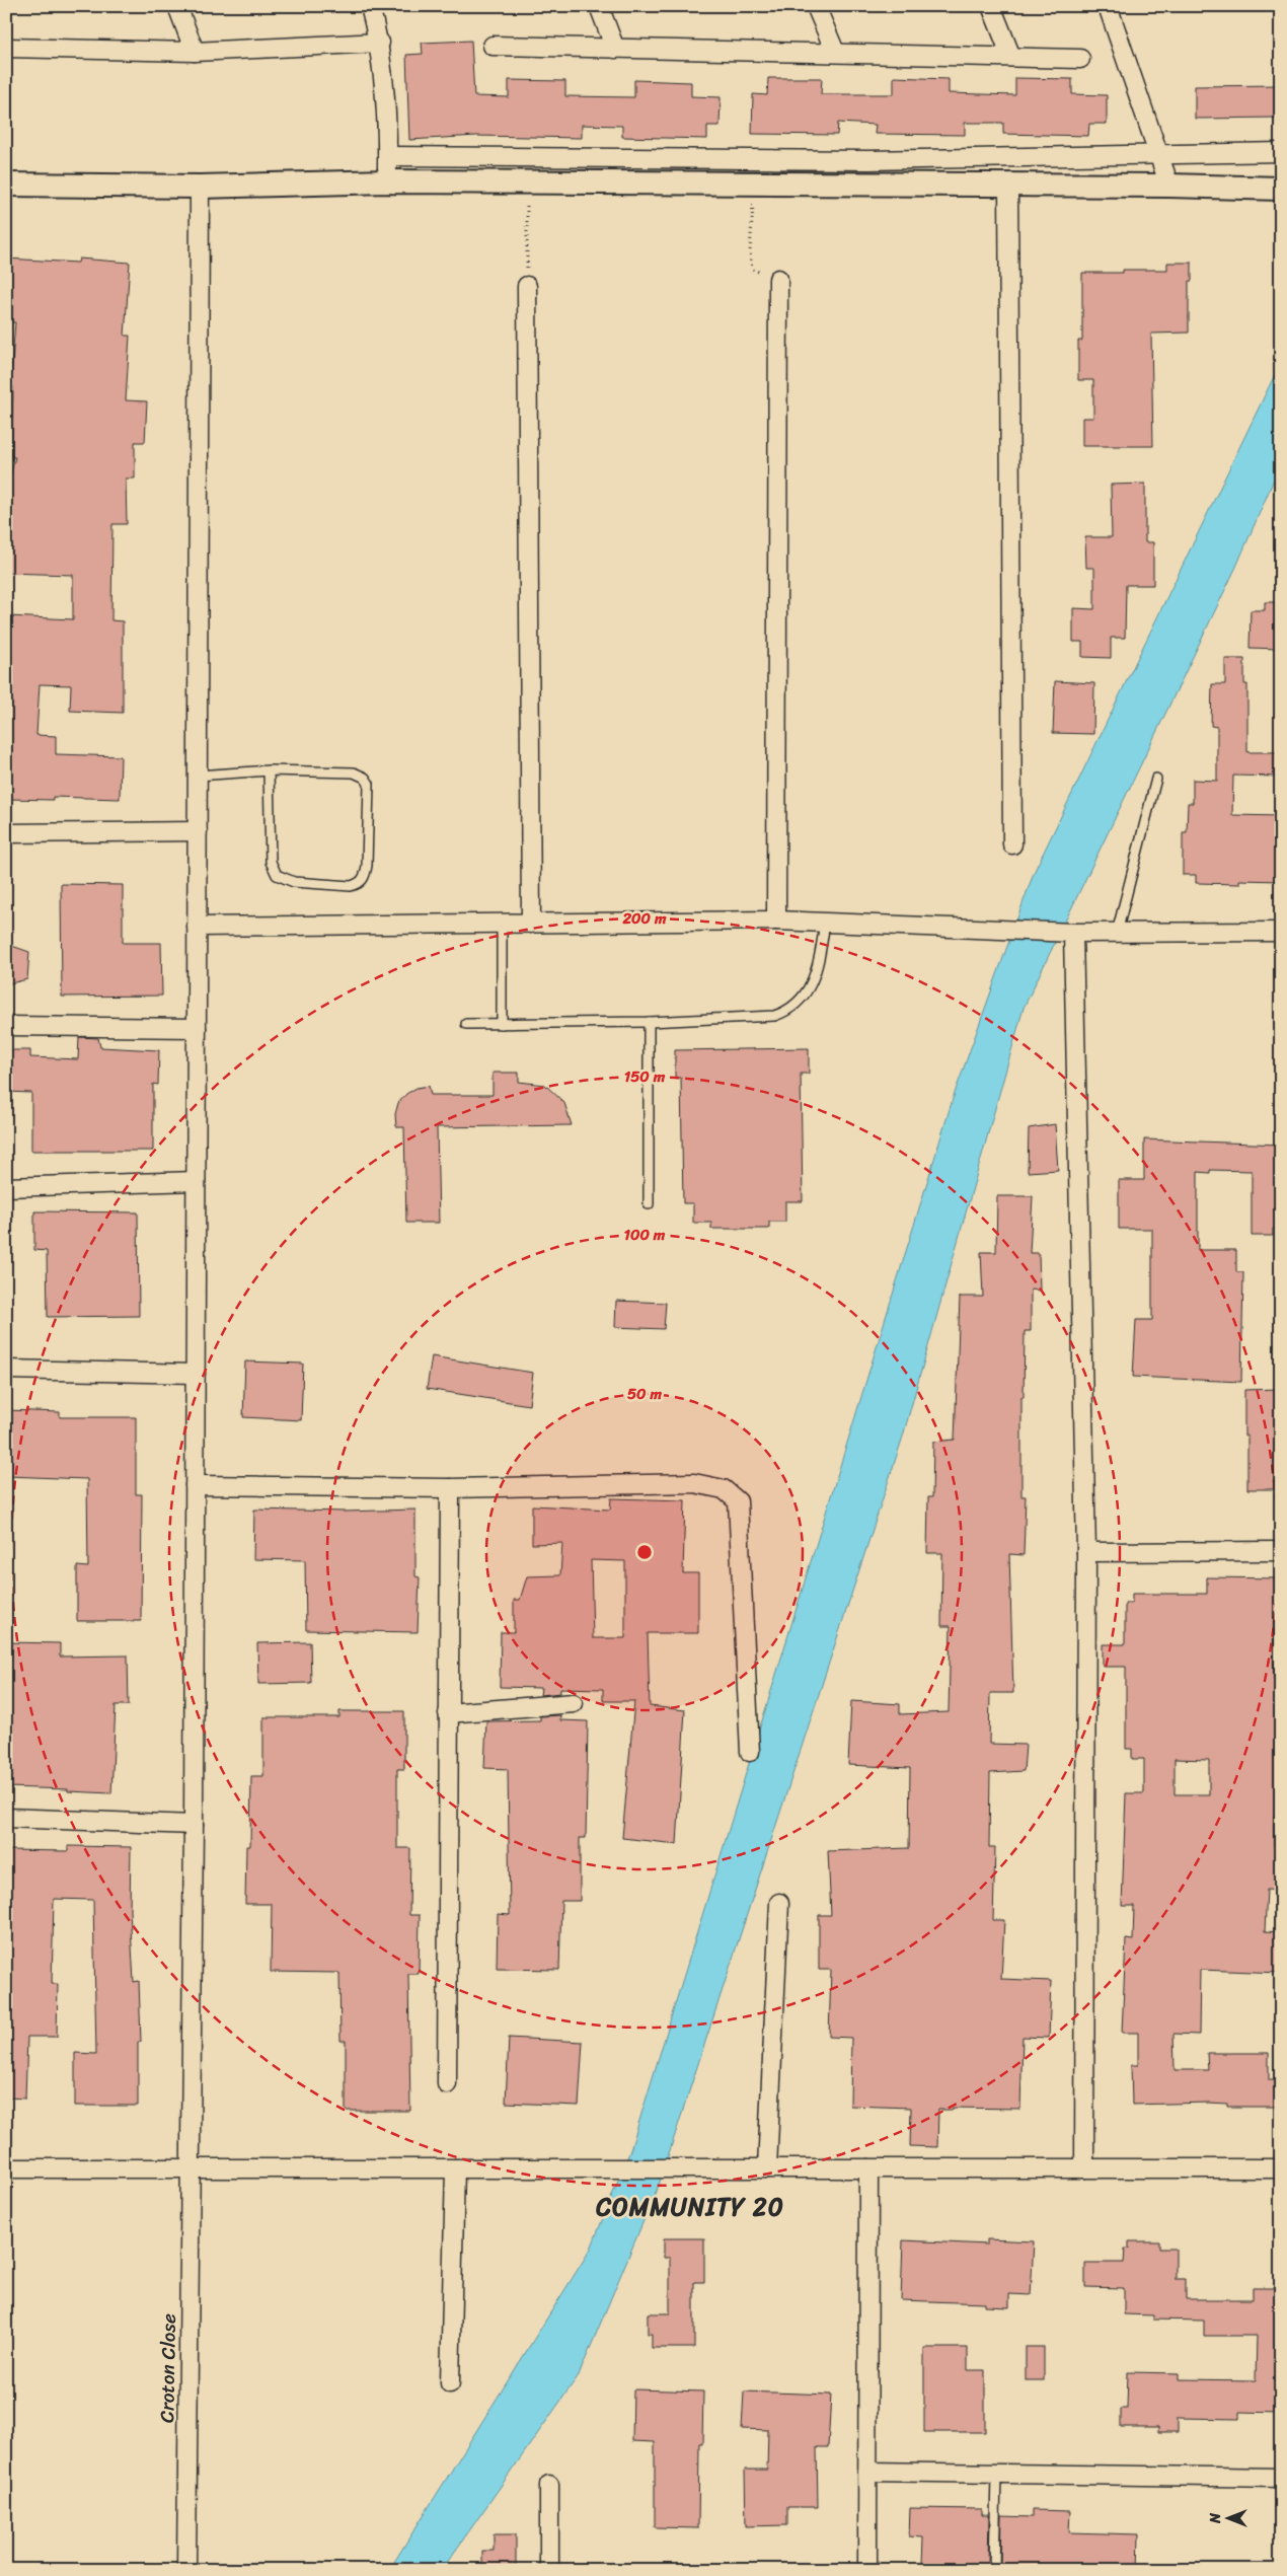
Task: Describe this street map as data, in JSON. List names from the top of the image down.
{
  "streets": {
    "street": ["Croton Close"]
  },
  "districts": ["COMMUNITY 20"],
  "north": "left",
  "rings": [
    "200 m",
    "150 m",
    "100 m",
    "50 m"
  ]
}
